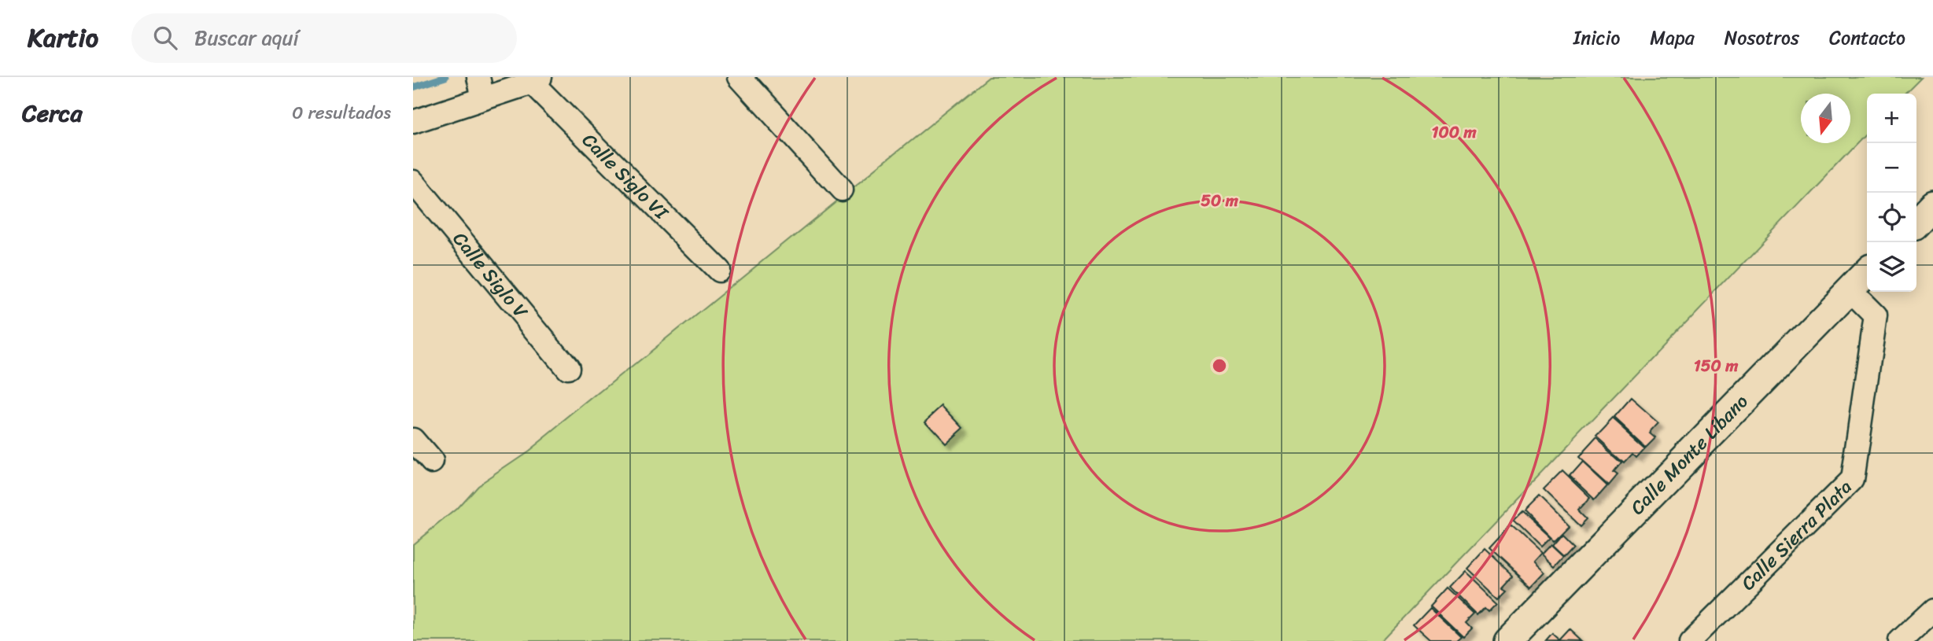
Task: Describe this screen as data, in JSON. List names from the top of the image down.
{
  "streets": {
    "street": [
      "Calle Siglo VI",
      "Calle Siglo V",
      "Calle Monte Líbano",
      "Calle Sierra Plata"
    ]
  },
  "crossings": [
    ["Calle Monte Líbano", "Calle Sierra Plata"]
  ],
  "north": "bottom",
  "page": {
    "header": "Kartio",
    "search": "Buscar aquí",
    "nav": [
      "Inicio",
      "Mapa",
      "Nosotros",
      "Contacto"
    ],
    "heading": ["Cerca", "0 resultados"],
    "map_buttons": ["+", "−"]
  },
  "rings": ["100 m", "50 m", "150 m"]
}
